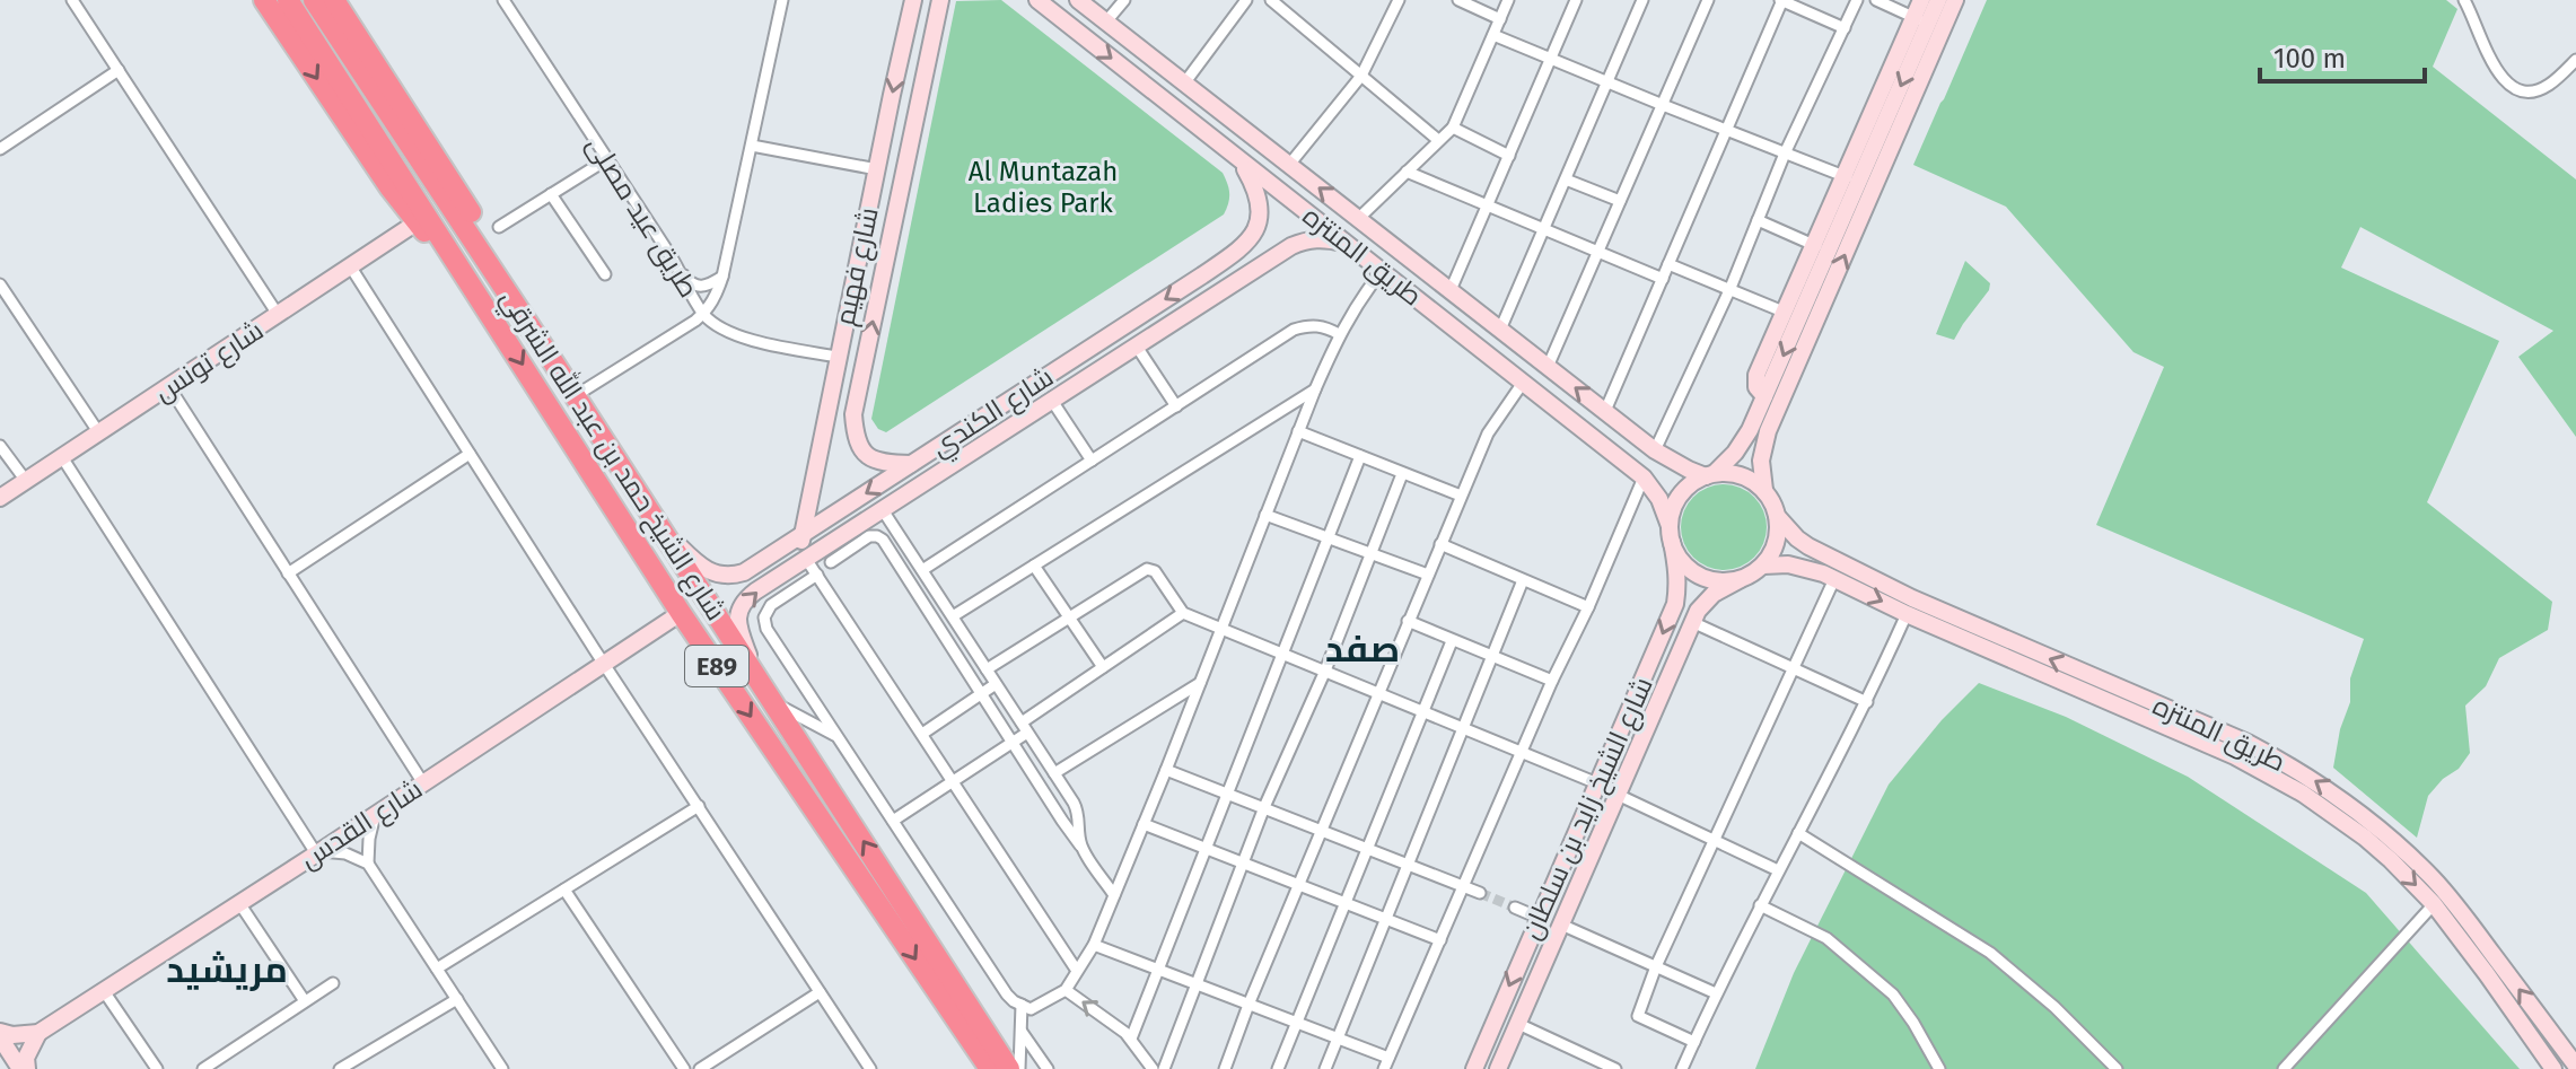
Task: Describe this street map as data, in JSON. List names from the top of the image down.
{
  "streets": {
    "highway": ["شارع الشيخ حمد بن عبد الله الشرقي", "E89"],
    "street": [
      "طريق عيد مصلى",
      "طريق المنتزه",
      "شارع فهيم",
      "شارع تونس",
      "شارع الكندي",
      "شارع الشيخ زايد بن سلطان",
      "شارع القدس"
    ]
  },
  "crossings": [
    ["طريق عيد مصلى", "شارع فهيم"],
    ["طريق المنتزه", "شارع الكندي"],
    ["طريق المنتزه", "شارع الشيخ زايد بن سلطان"],
    ["شارع فهيم", "شارع الكندي"],
    ["شارع الكندي", "شارع الشيخ حمد بن عبد الله الشرقي"],
    ["شارع الشيخ حمد بن عبد الله الشرقي", "شارع القدس"]
  ],
  "districts": ["صفد", "مريشيد"],
  "parks": ["Al Muntazah Ladies Park"],
  "scale_bar": "100 m"
}
